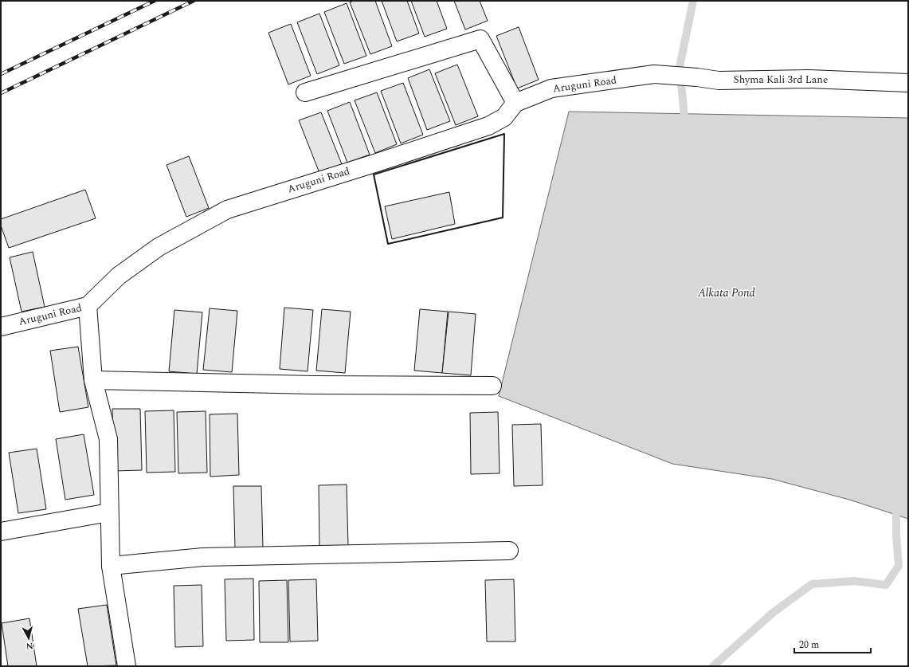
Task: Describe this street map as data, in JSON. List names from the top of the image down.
{
  "streets": {
    "street": ["Shyma Kali 3rd Lane", "Aruguni Road"]
  },
  "crossings": [
    ["Shyma Kali 3rd Lane", "Aruguni Road"]
  ],
  "water": ["Alkata Pond"],
  "scale_bar": "20 m",
  "north": "bottom"
}
